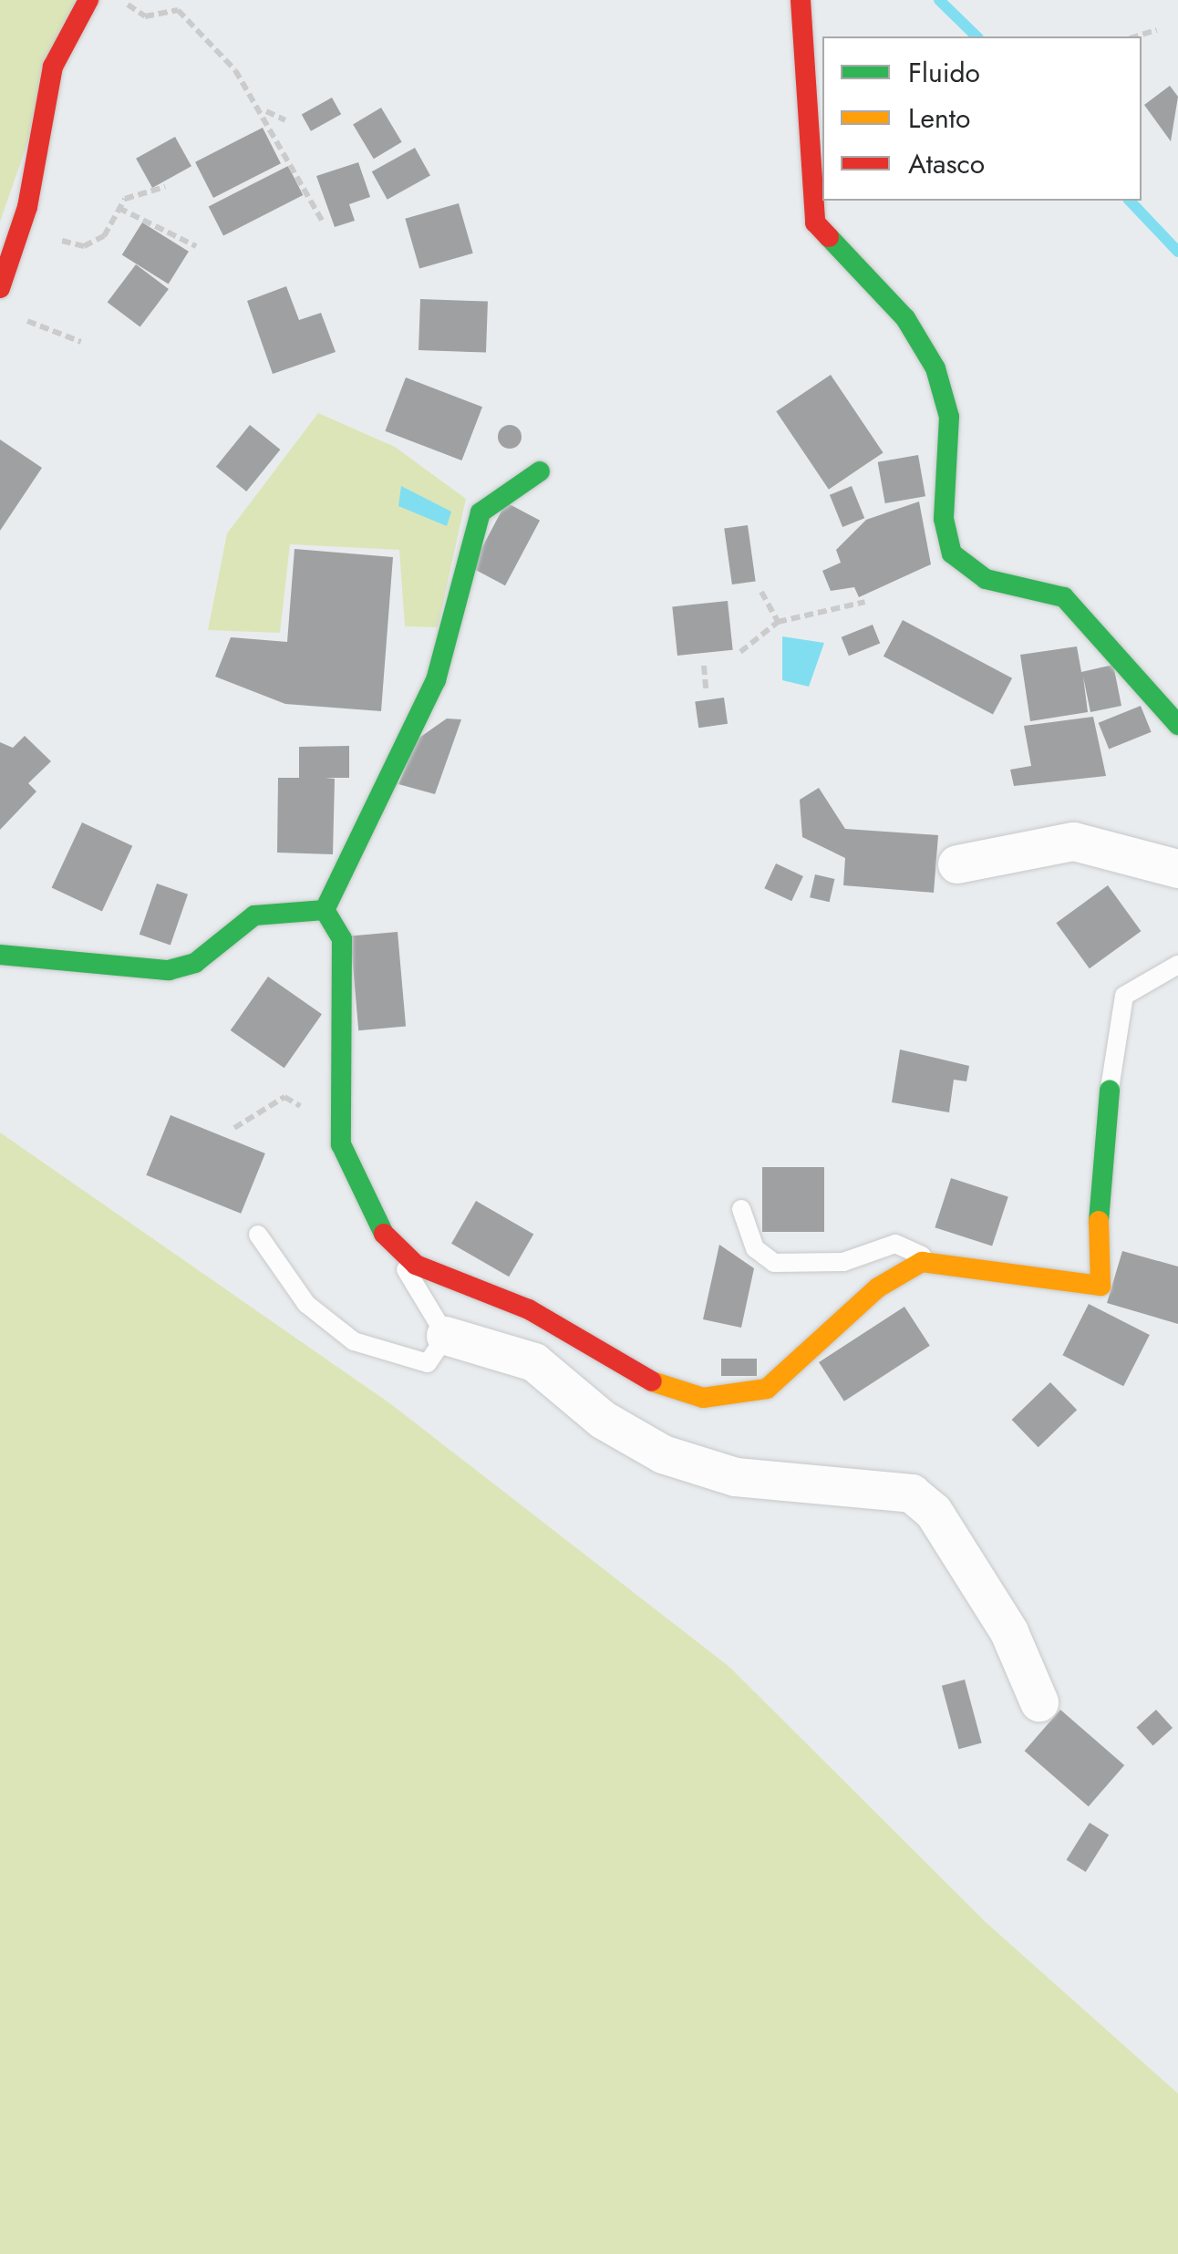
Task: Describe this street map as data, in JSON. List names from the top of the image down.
{
  "legend": ["Fluido", "Lento", "Atasco"]
}
